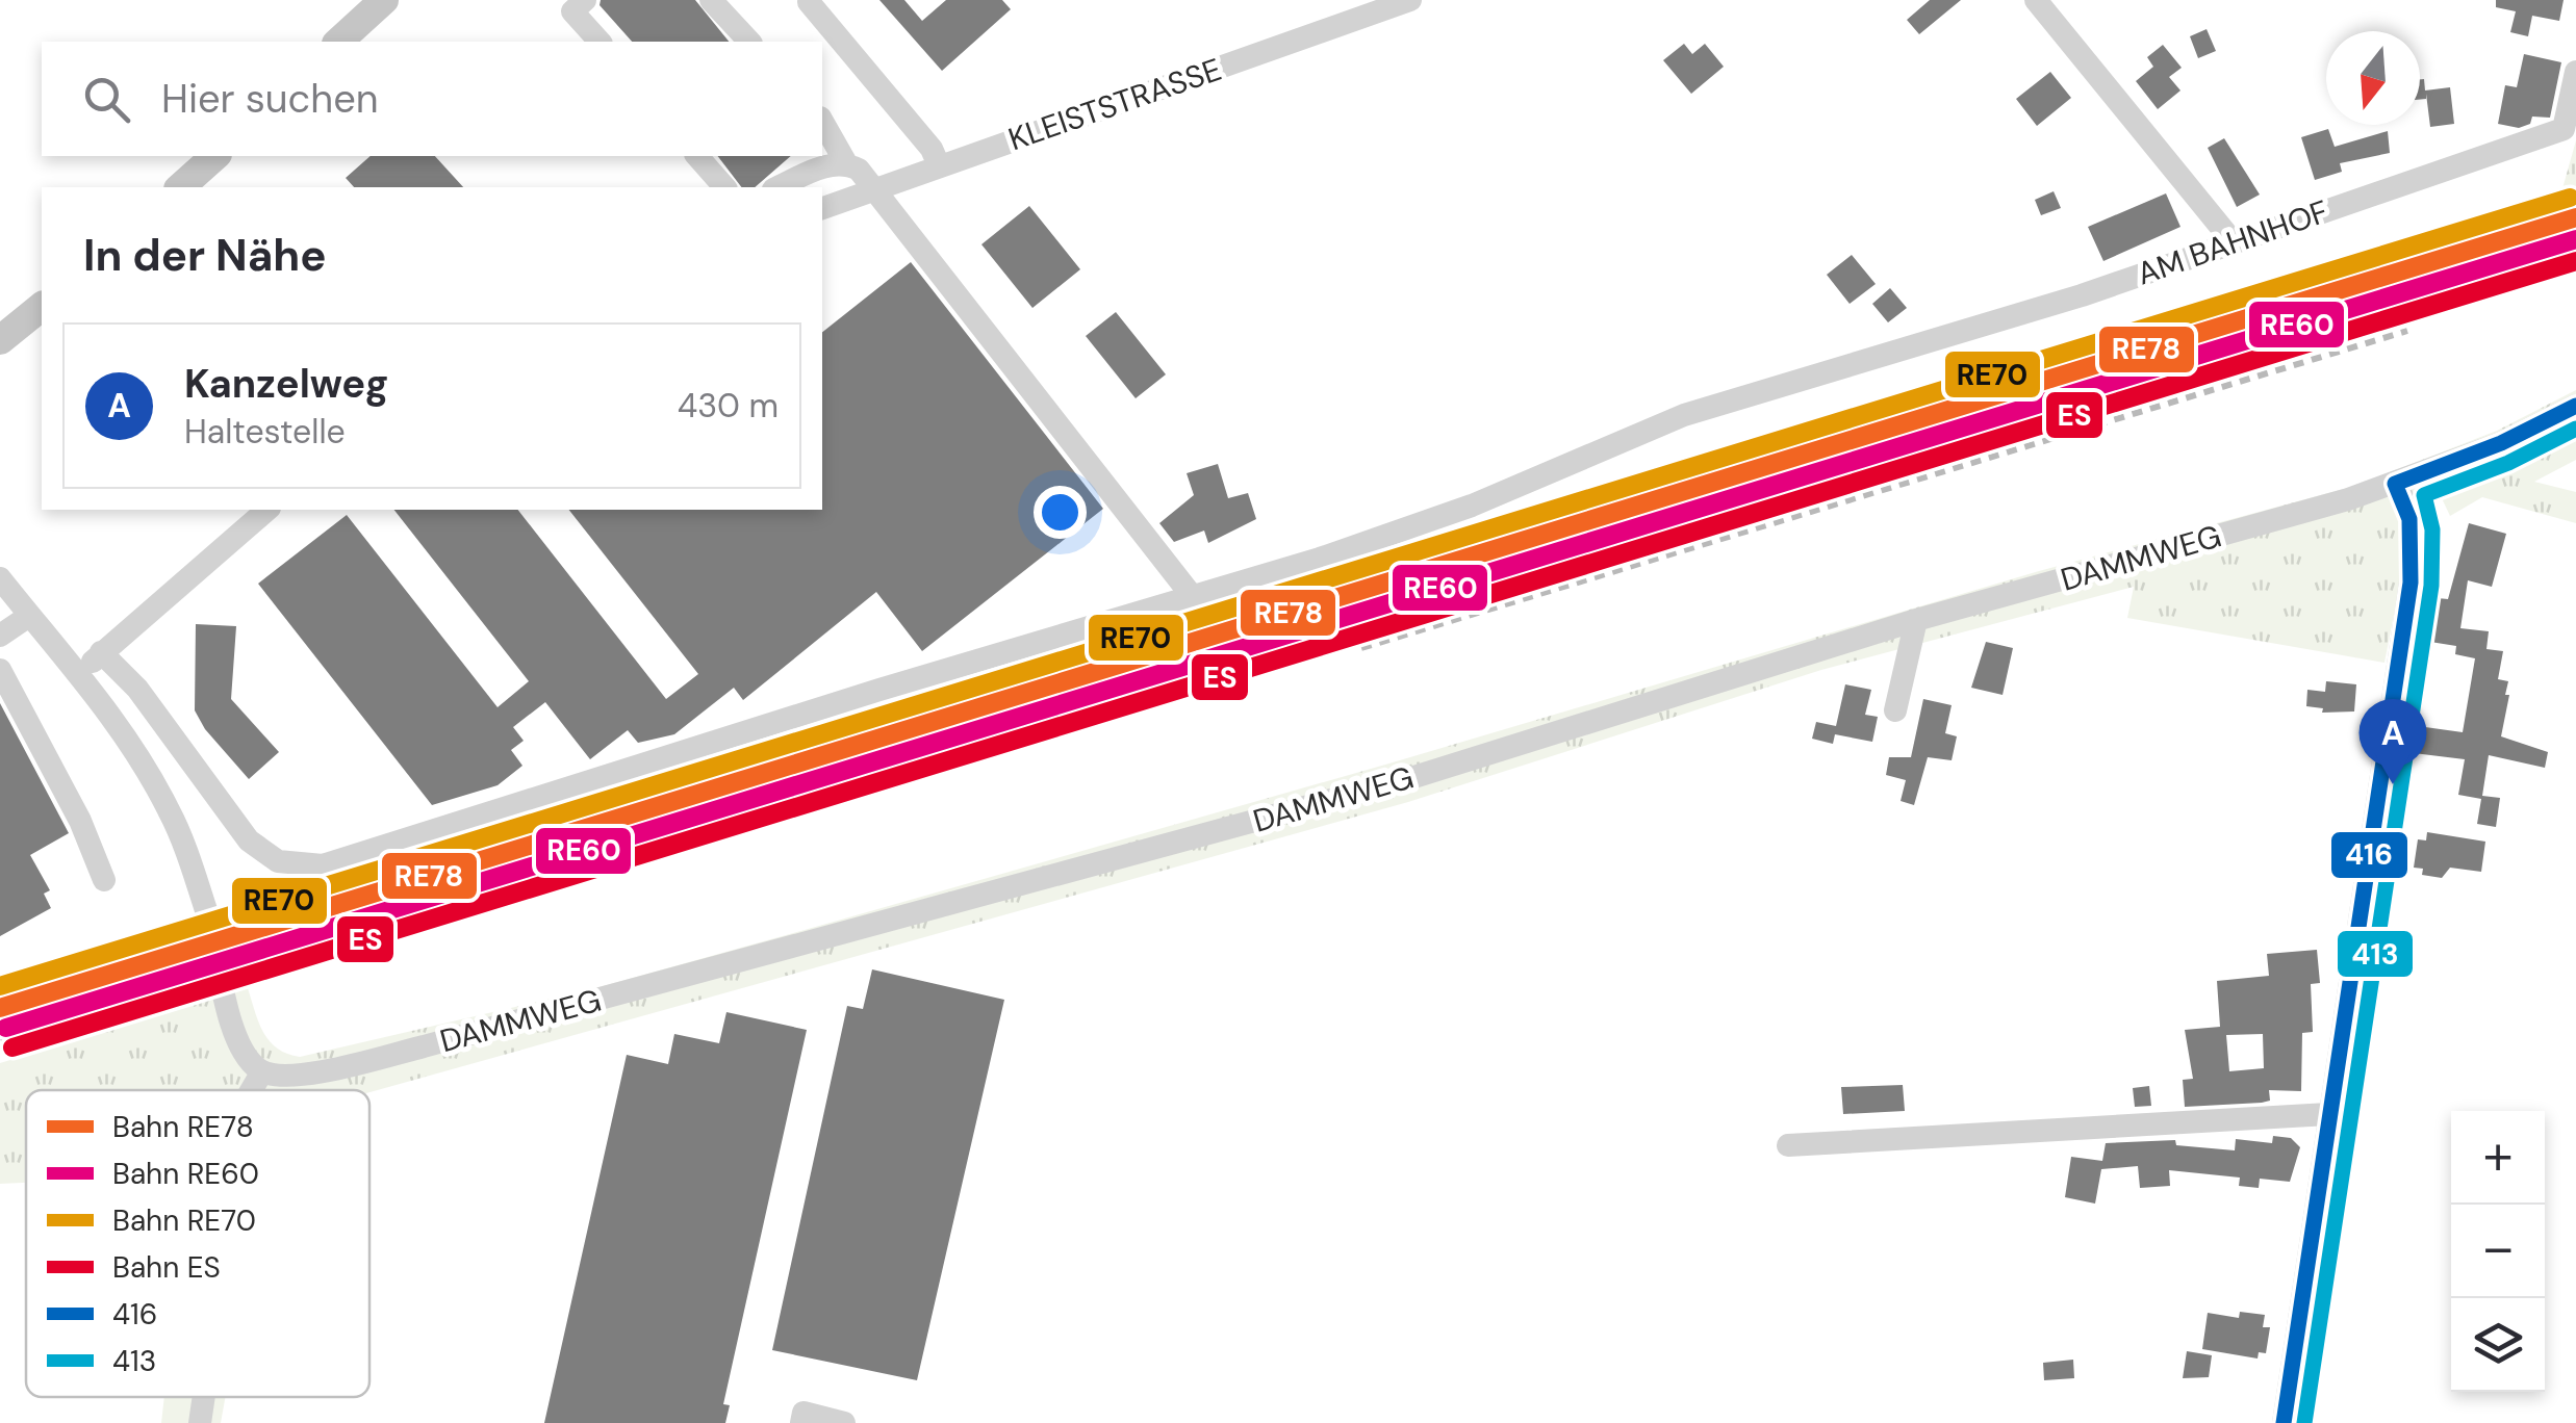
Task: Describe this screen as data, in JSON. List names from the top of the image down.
{
  "streets": {
    "street": ["KLEISTSTRASSE", "AM BAHNHOF", "DAMMWEG"]
  },
  "lines": [
    "rail line RE70",
    "rail line RE78",
    "rail line RE60",
    "rail line ES",
    "transit line 416",
    "transit line 413"
  ],
  "legend": [
    "Bahn RE78",
    "Bahn RE60",
    "Bahn RE70",
    "Bahn ES",
    "416",
    "413"
  ],
  "north": "bottom",
  "page": {
    "search": "Hier suchen",
    "heading": "In der Nähe",
    "list": [
      {
        "mark": "A",
        "name": "Kanzelweg",
        "note": "Haltestelle",
        "value": "430 m"
      }
    ],
    "pins": "A",
    "map_buttons": ["+", "−"]
  }
}
